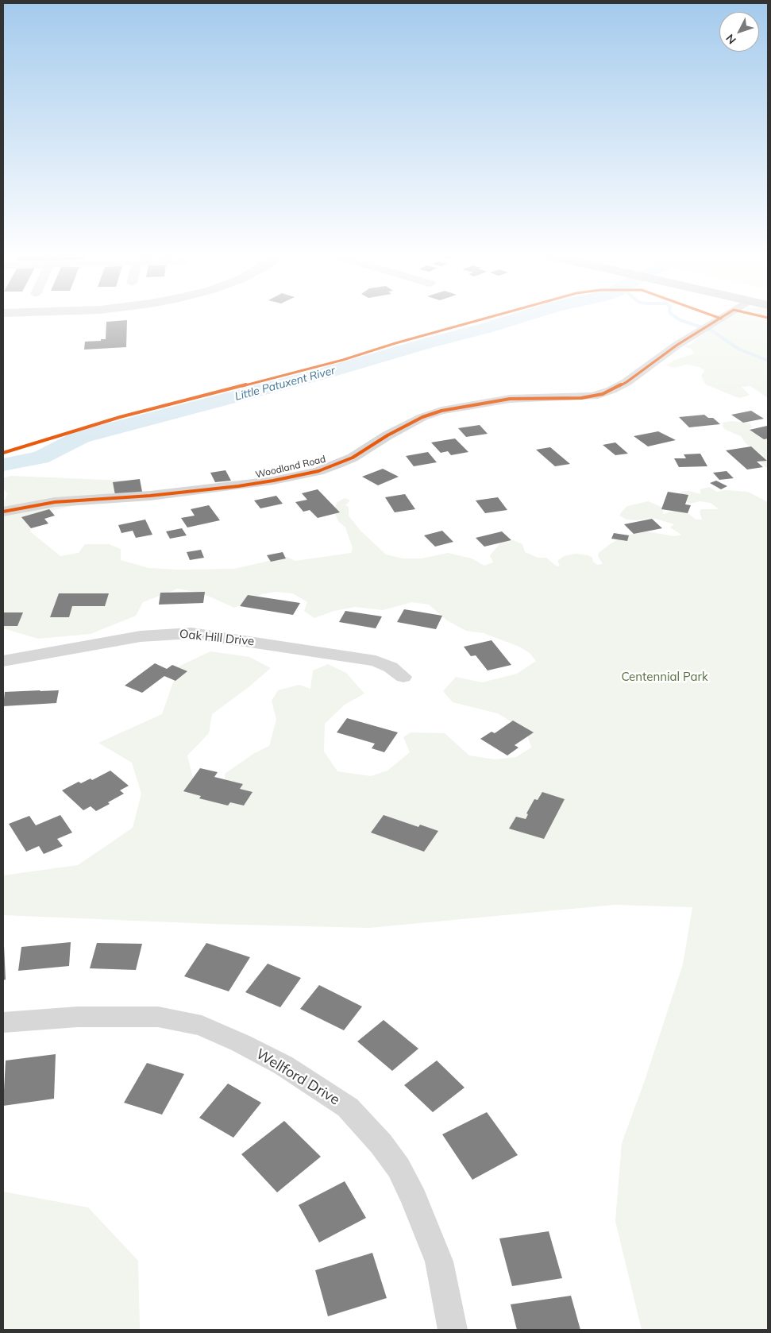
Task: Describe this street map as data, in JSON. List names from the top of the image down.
{
  "streets": {
    "street": ["Woodland Road", "Oak Hill Drive", "Wellford Drive"]
  },
  "water": ["Little Patuxent River"],
  "parks": ["Centennial Park"],
  "north": "bottom left"
}
